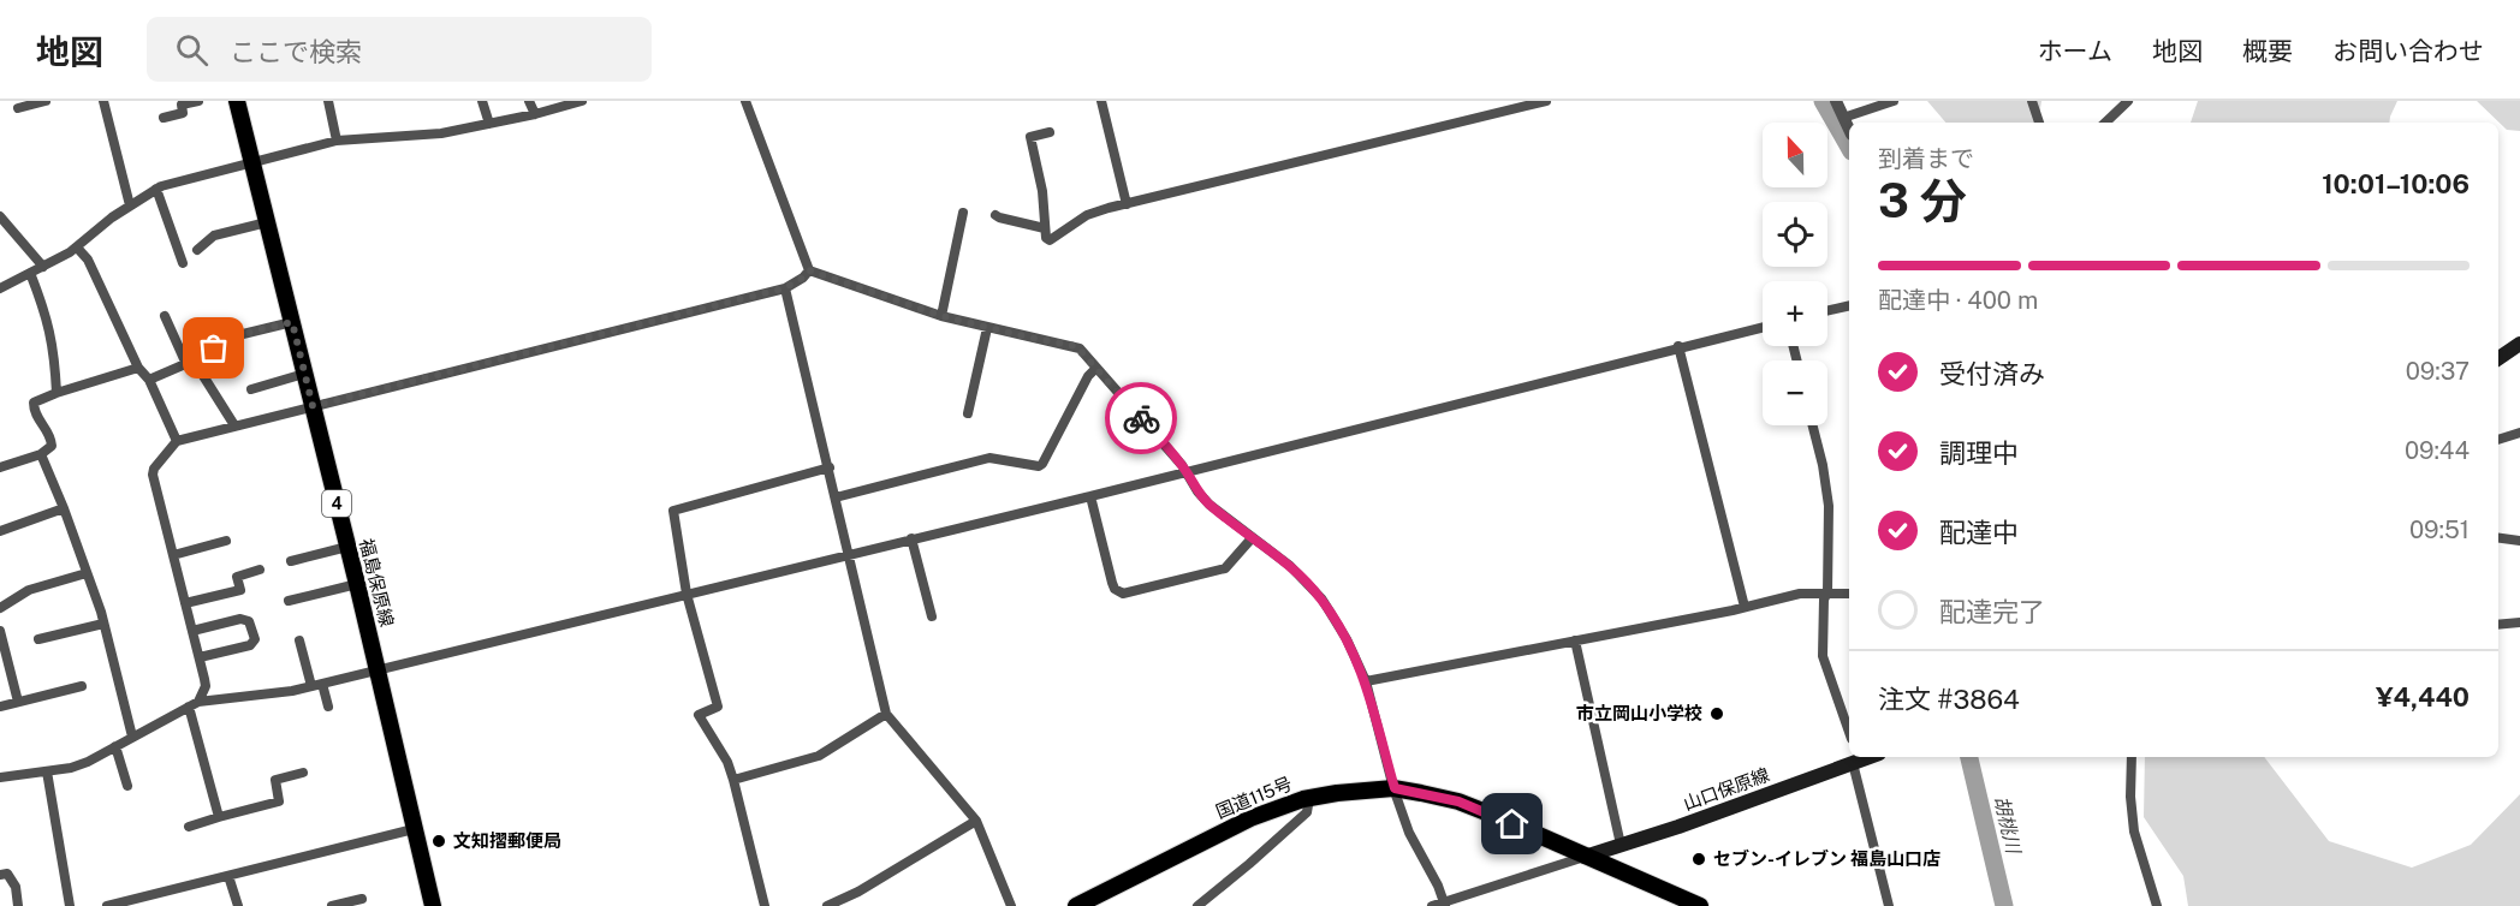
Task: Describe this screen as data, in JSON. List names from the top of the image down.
{
  "streets": {
    "main road": [
      "4",
      "福島保原線",
      "山口保原線",
      "国道115号"
    ]
  },
  "crossings": [
    ["山口保原線", "国道115号"]
  ],
  "water": ["胡桃川"],
  "places": ["市立岡山小学校", "文知摺郵便局", "セブン-イレブン 福島山口店"],
  "north": "top",
  "page": {
    "header": "地図",
    "search": "ここで検索",
    "nav": [
      "ホーム",
      "地図",
      "概要",
      "お問い合わせ"
    ],
    "map_buttons": ["+", "−"],
    "heading": ["3 分", "到着まで", "10:01–10:06"],
    "panel": ["注文 #3864", "¥4,440"],
    "bar": "配達中 · 400 m",
    "list": [
      ["受付済み", "09:37"],
      ["調理中", "09:44"],
      ["配達中", "09:51"],
      "配達完了"
    ]
  }
}
